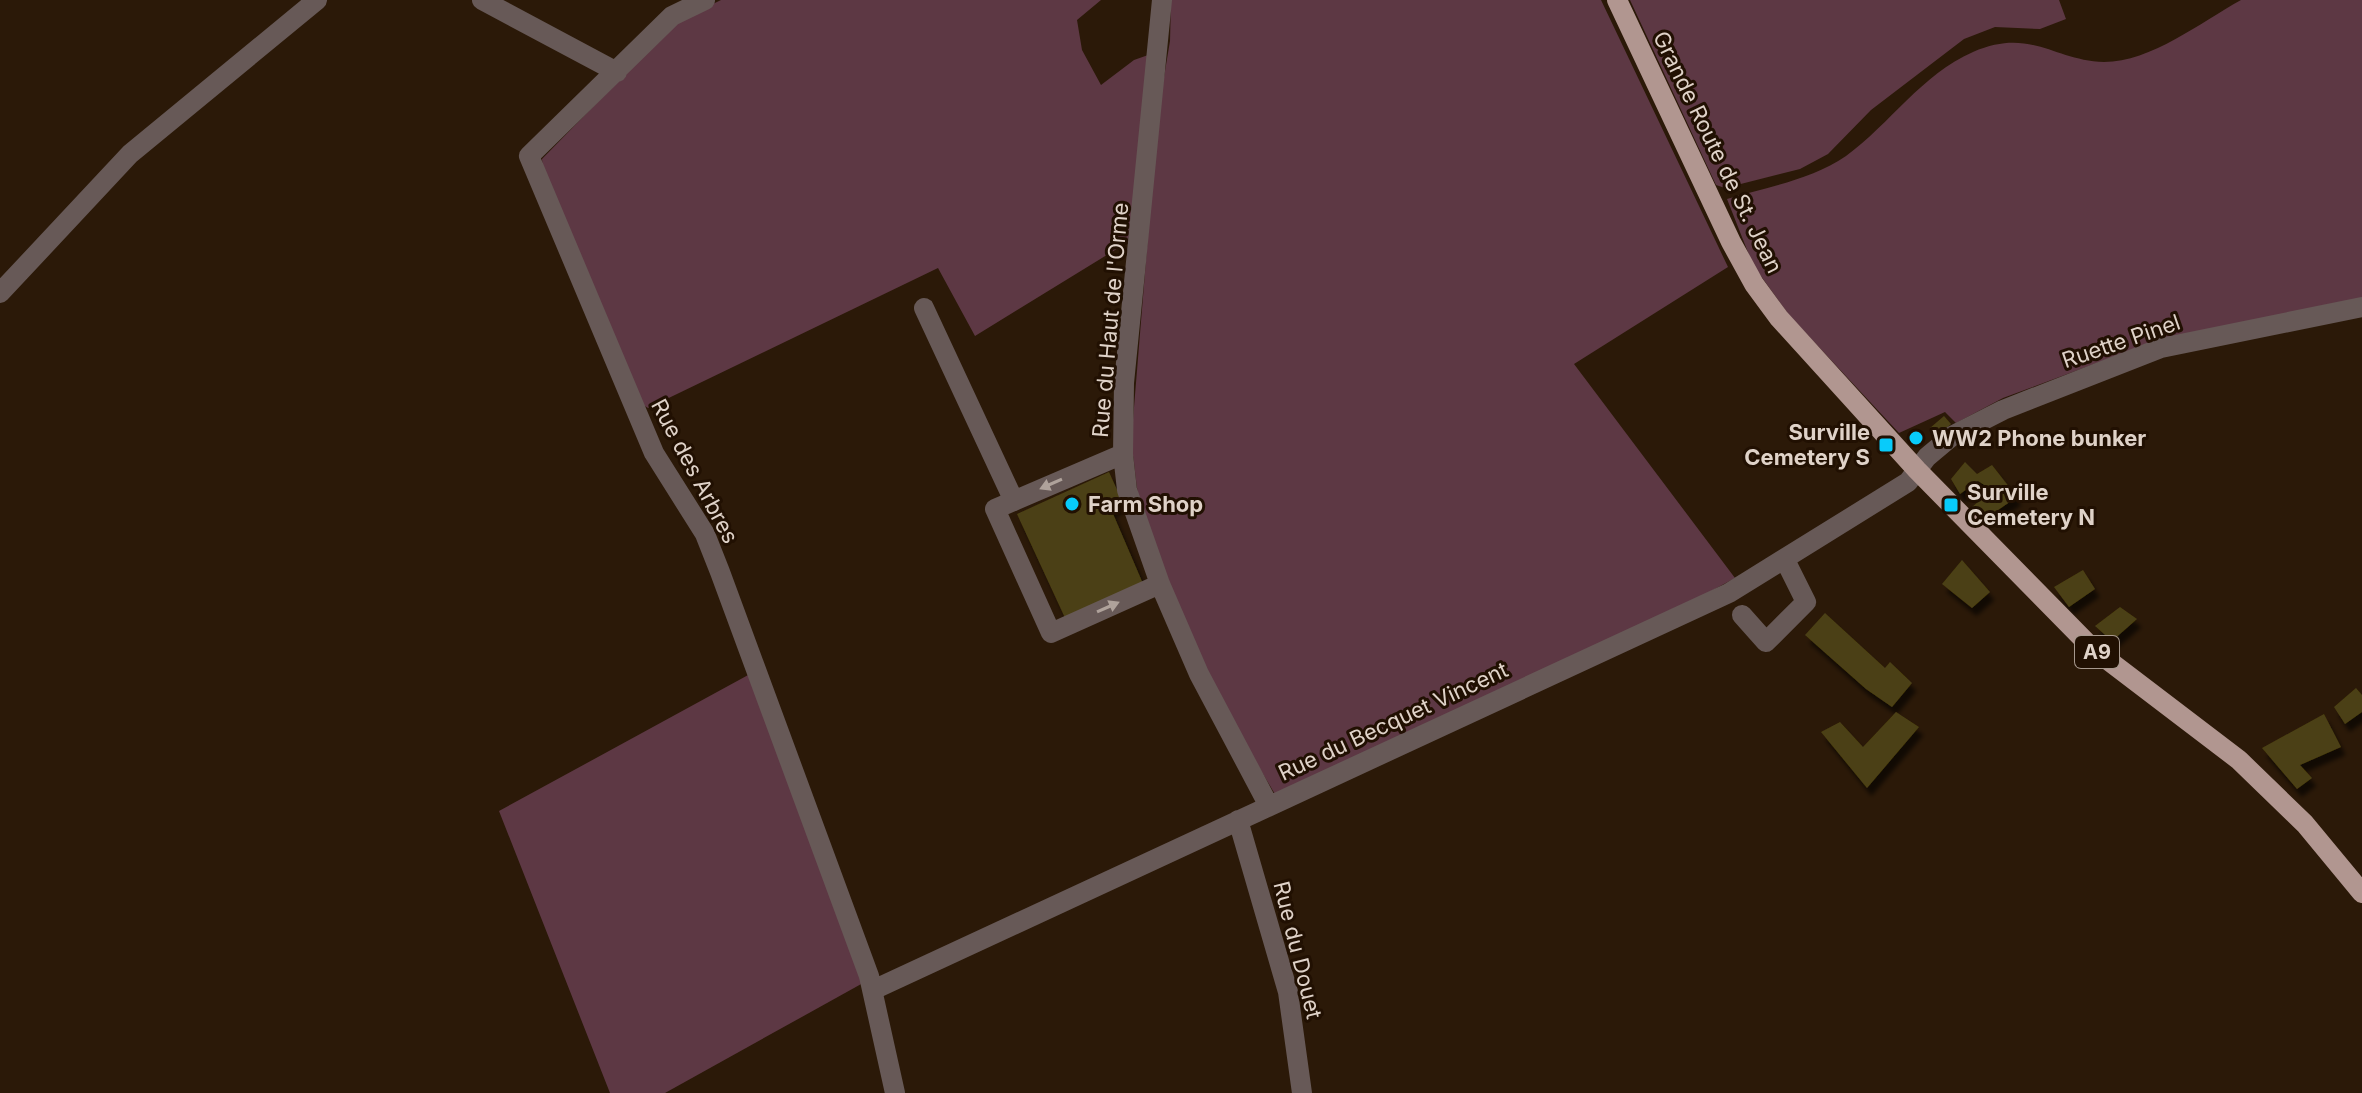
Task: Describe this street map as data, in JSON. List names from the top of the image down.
{
  "streets": {
    "main road": ["Grande Route de St. Jean", "A9"],
    "street": [
      "Rue du Haut de l'Orme",
      "Ruette Pinel",
      "Rue des Arbres",
      "Rue du Becquet Vincent",
      "Rue du Douet"
    ]
  },
  "crossings": [
    ["Grande Route de St. Jean", "Ruette Pinel"],
    ["Grande Route de St. Jean", "Rue du Becquet Vincent"],
    ["Rue du Haut de l'Orme", "Rue du Becquet Vincent"],
    ["Ruette Pinel", "Rue du Becquet Vincent"],
    ["Rue des Arbres", "Rue du Becquet Vincent"],
    ["Rue du Becquet Vincent", "Rue du Douet"]
  ],
  "places": {
    "other": ["WW2 Phone bunker", "Farm Shop"],
    "transit": ["Surville Cemetery S", "Surville Cemetery N"]
  }
}
